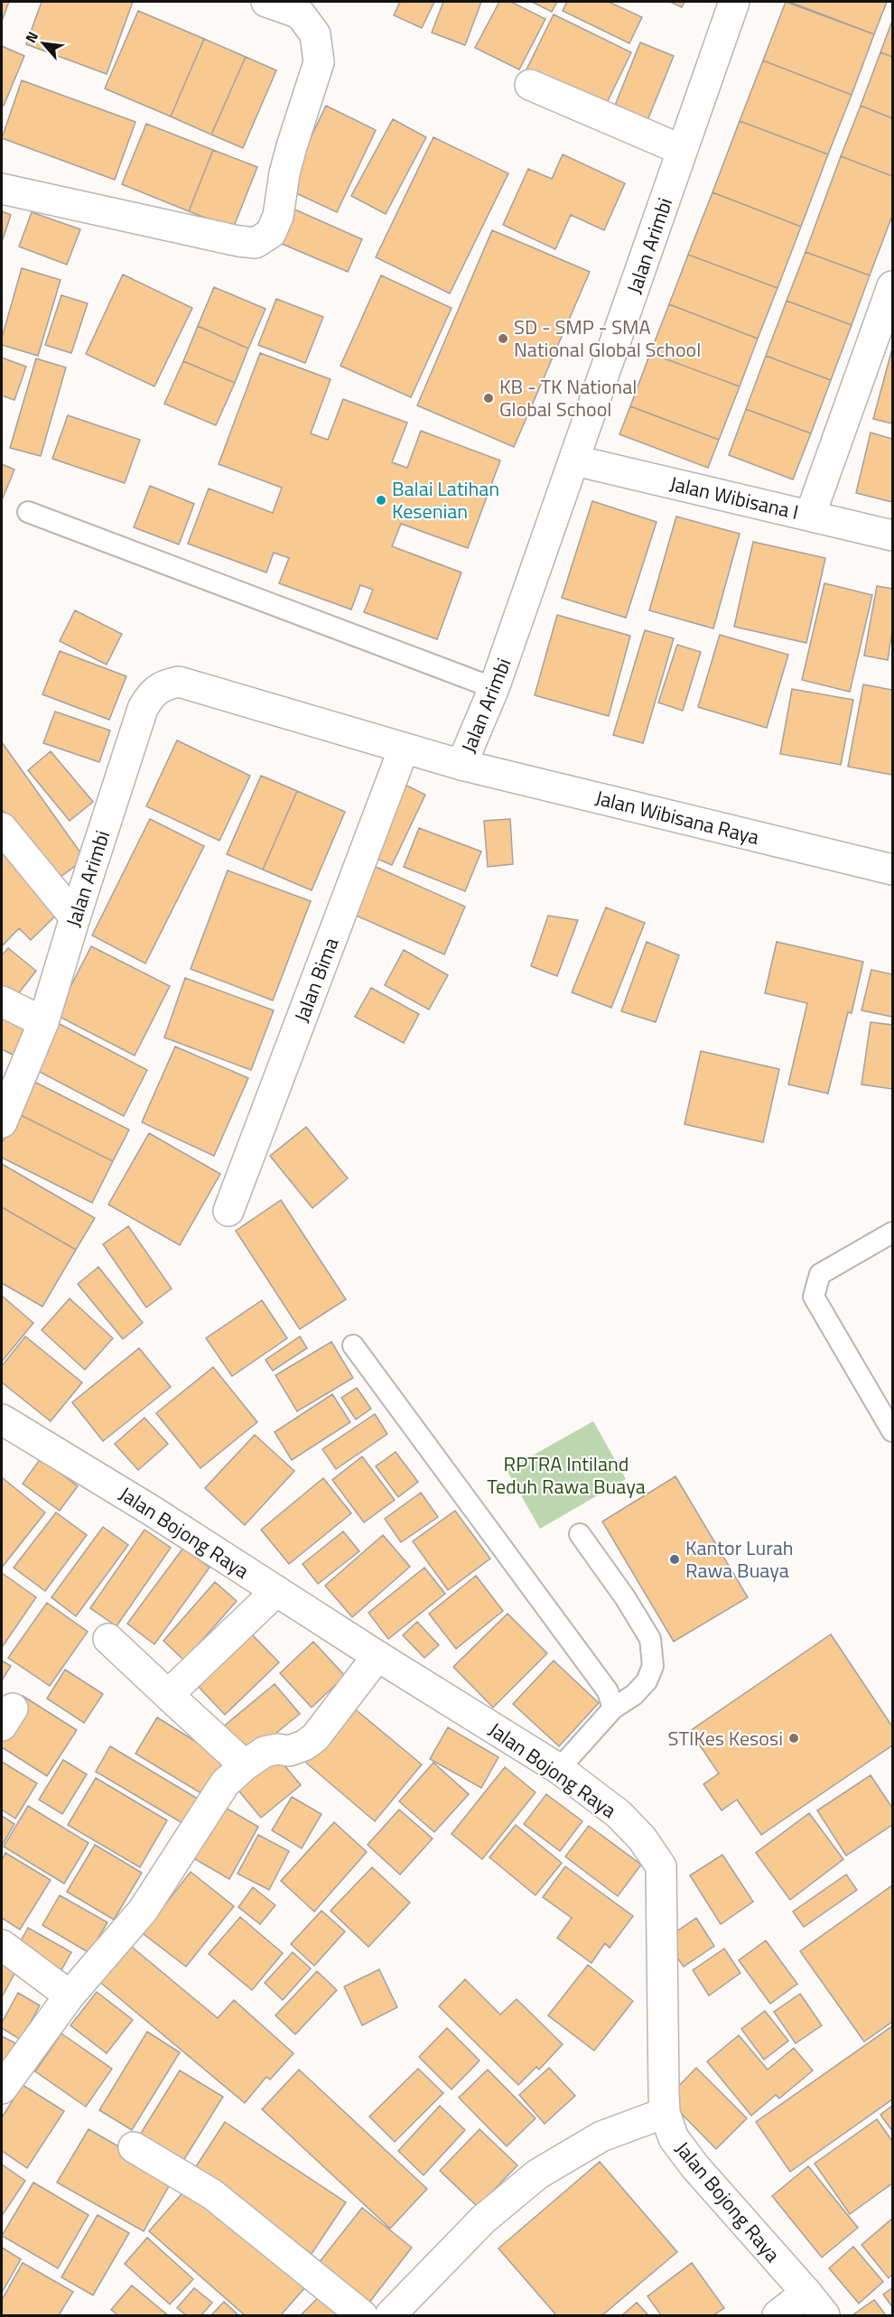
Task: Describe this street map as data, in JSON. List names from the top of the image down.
{
  "streets": {
    "street": [
      "Jalan Arimbi",
      "Jalan Wibisana I",
      "Jalan Wibisana Raya",
      "Jalan Bima",
      "Jalan Bojong Raya"
    ]
  },
  "crossings": [
    ["Jalan Arimbi", "Jalan Wibisana I"],
    ["Jalan Arimbi", "Jalan Wibisana Raya"],
    ["Jalan Arimbi", "Jalan Bima"]
  ],
  "parks": ["RPTRA Intiland Teduh Rawa Buaya"],
  "places": [
    "SD - SMP - SMA National Global School",
    "KB - TK National Global School",
    "Balai Latihan Kesenian",
    "Kantor Lurah Rawa Buaya",
    "STIKes Kesosi"
  ],
  "north": "top left"
}
